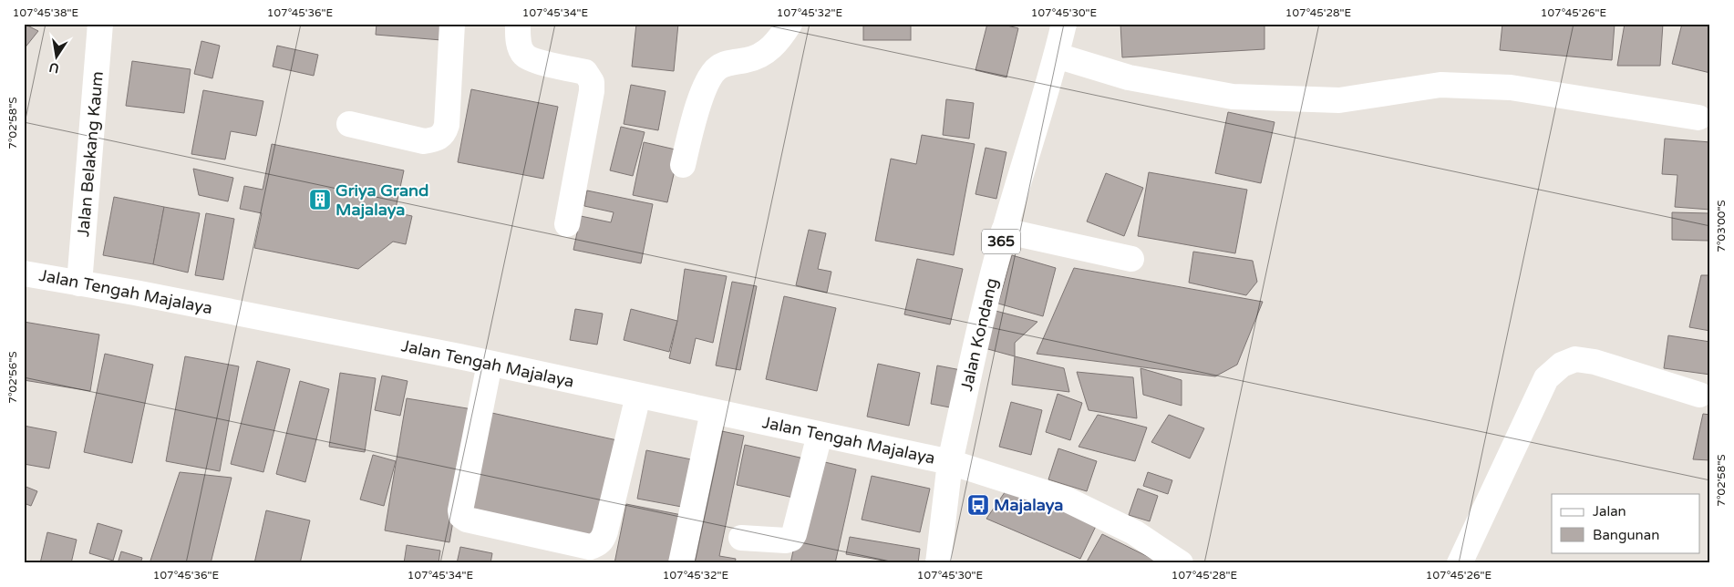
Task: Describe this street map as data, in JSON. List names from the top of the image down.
{
  "streets": {
    "street": [
      "Jalan Belakang Kaum",
      "365",
      "Jalan Tengah Majalaya",
      "Jalan Kondang"
    ]
  },
  "crossings": [
    ["Jalan Belakang Kaum", "Jalan Tengah Majalaya"],
    ["Jalan Tengah Majalaya", "Jalan Kondang"]
  ],
  "places": {
    "building": ["Griya Grand Majalaya"],
    "bus stop": ["Majalaya"]
  },
  "legend": ["Jalan", "Bangunan"],
  "north": "bottom",
  "coordinates": [
    "107°45'38\"E",
    "107°45'36\"E",
    "107°45'34\"E",
    "107°45'32\"E",
    "107°45'30\"E",
    "107°45'28\"E",
    "107°45'26\"E",
    "7°02'58\"S",
    "7°03'00\"S",
    "7°02'56\"S"
  ]
}
